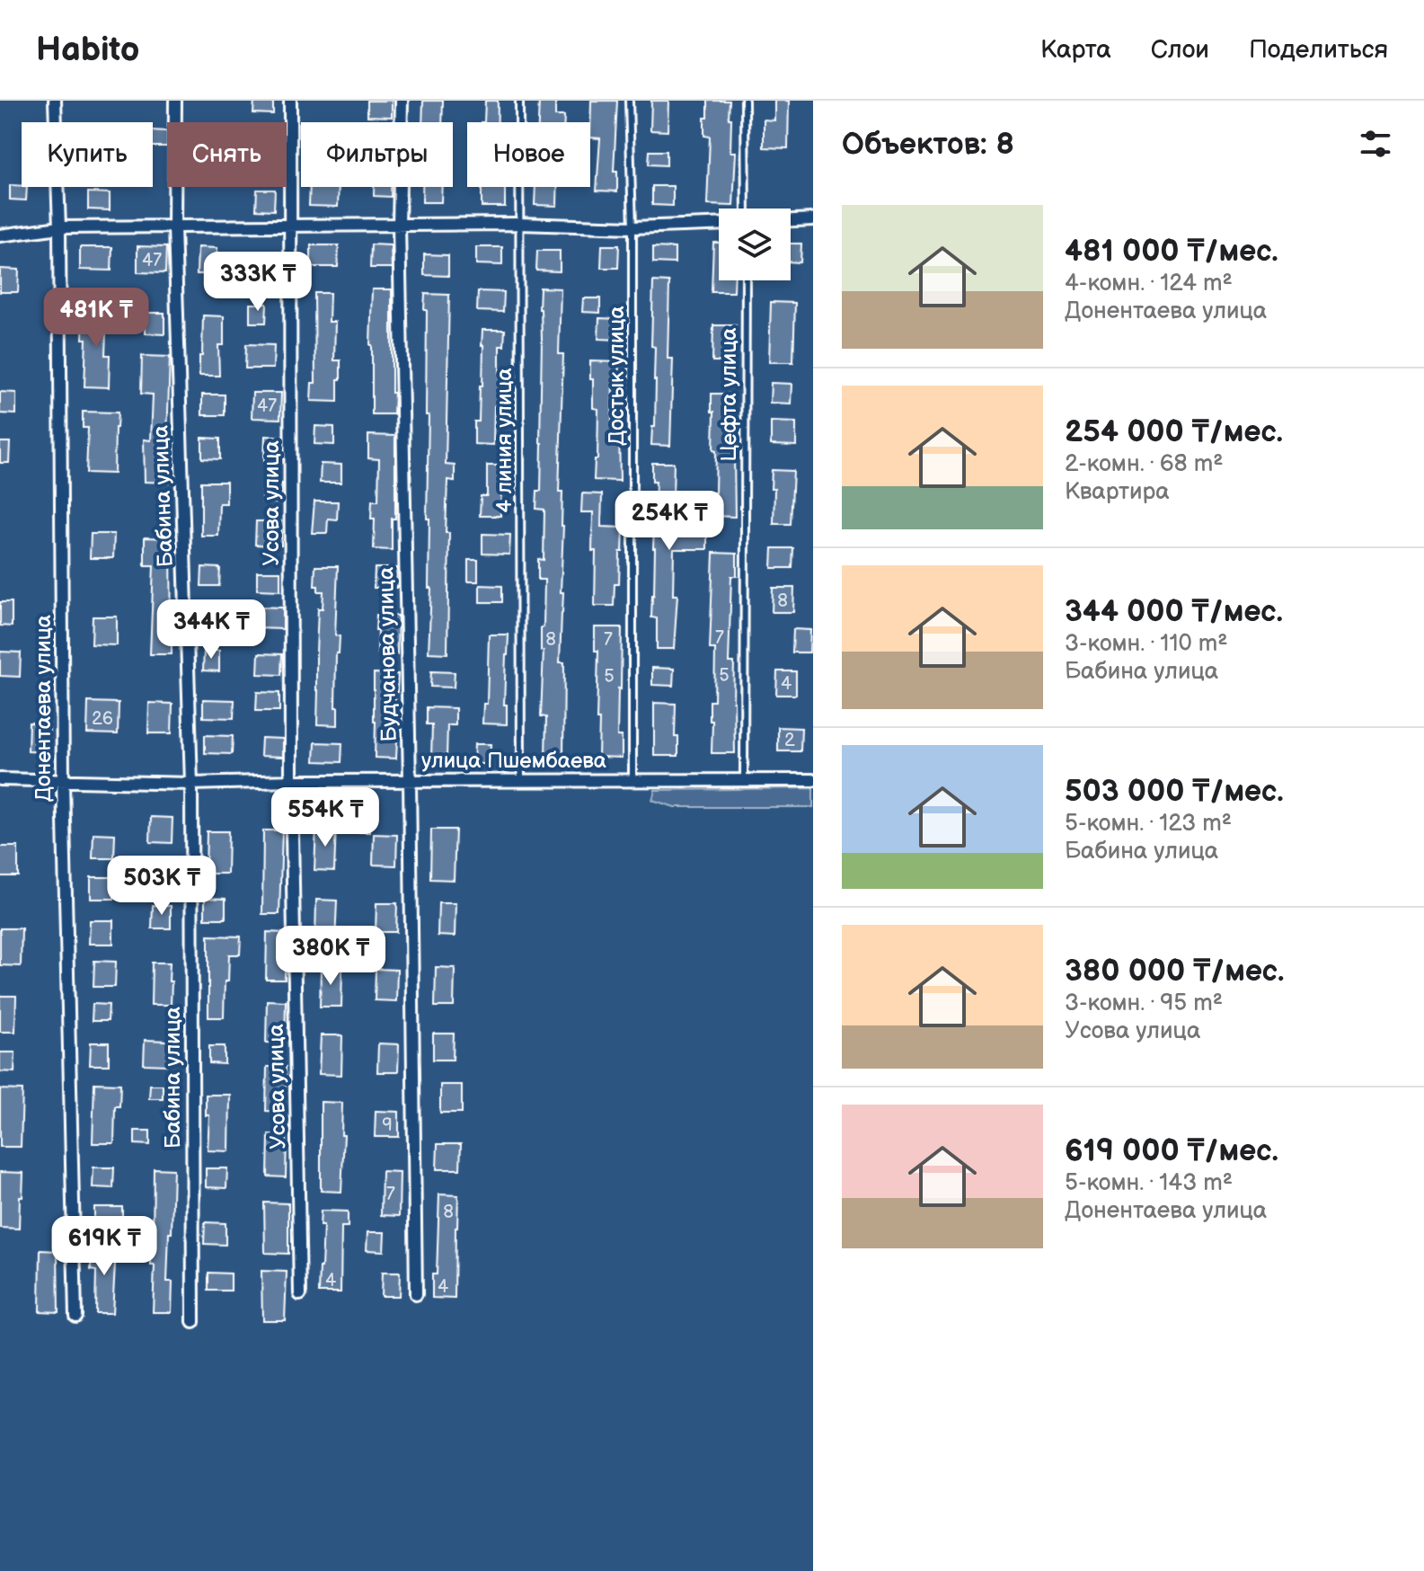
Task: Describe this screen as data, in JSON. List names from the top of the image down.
{
  "streets": {
    "street": [
      "Бабина улица",
      "Усова улица",
      "Будчанова улица",
      "Донентаева улица",
      "улица Пшембаева"
    ],
    "lane": ["Достык улица", "Цефта улица", "4 линия улица"]
  },
  "crossings": [
    ["Достык улица", "улица Пшембаева"],
    ["Цефта улица", "улица Пшембаева"],
    ["4 линия улица", "улица Пшембаева"],
    ["Бабина улица", "улица Пшембаева"],
    ["Усова улица", "улица Пшембаева"],
    ["Будчанова улица", "улица Пшембаева"],
    ["Донентаева улица", "улица Пшембаева"]
  ],
  "house_numbers": [
    "47",
    "47",
    "8",
    "7",
    "8",
    "7",
    "5",
    "5",
    "4",
    "26",
    "2",
    "9",
    "7",
    "8",
    "4",
    "4"
  ],
  "page": {
    "header": "Habito",
    "nav": ["Карта", "Слои", "Поделиться"],
    "heading": "Объектов: 8",
    "chip": [
      "Купить",
      "Снять",
      "Фильтры",
      "Новое"
    ],
    "list": [
      {
        "name": "481 000 ₸/мес.",
        "note": "4-комн. · 124 m² · Донентаева улица"
      },
      {
        "name": "254 000 ₸/мес.",
        "note": "2-комн. · 68 m² · Квартира"
      },
      {
        "name": "344 000 ₸/мес.",
        "note": "3-комн. · 110 m² · Бабина улица"
      },
      {
        "name": "503 000 ₸/мес.",
        "note": "5-комн. · 123 m² · Бабина улица"
      },
      {
        "name": "380 000 ₸/мес.",
        "note": "3-комн. · 95 m² · Усова улица"
      },
      {
        "name": "619 000 ₸/мес.",
        "note": "5-комн. · 143 m² · Донентаева улица"
      }
    ],
    "price": [
      "333K ₸",
      "481K ₸",
      "254K ₸",
      "344K ₸",
      "554K ₸",
      "503K ₸",
      "380K ₸",
      "619K ₸"
    ]
  }
}
